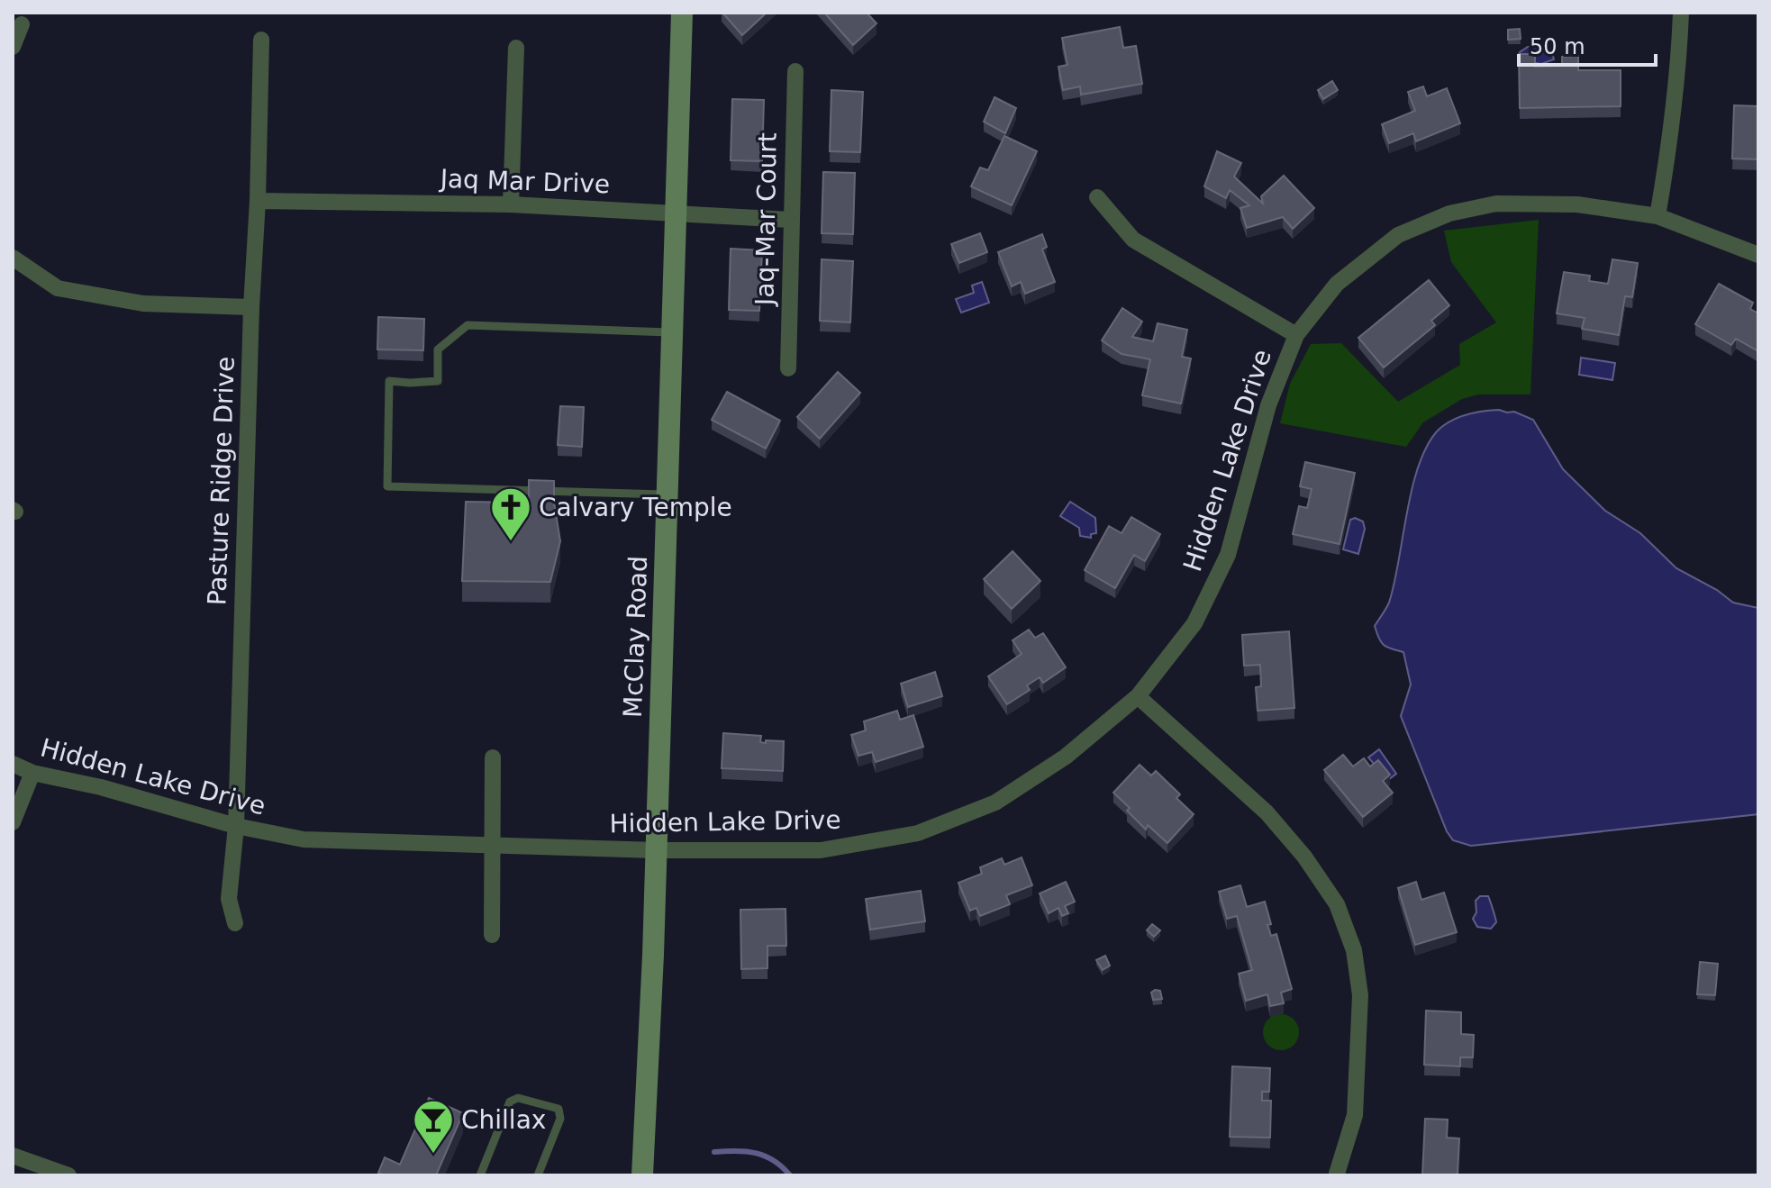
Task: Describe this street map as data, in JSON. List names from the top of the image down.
{
  "streets": {
    "main road": ["McClay Road"],
    "street": [
      "Jaq Mar Drive",
      "Jaq-Mar Court",
      "Hidden Lake Drive",
      "Pasture Ridge Drive"
    ]
  },
  "crossings": [
    ["Jaq Mar Drive", "Jaq-Mar Court"],
    ["Jaq Mar Drive", "Pasture Ridge Drive"],
    ["Jaq Mar Drive", "McClay Road"],
    ["Hidden Lake Drive", "Pasture Ridge Drive"],
    ["Hidden Lake Drive", "McClay Road"]
  ],
  "places": {
    "church": ["Calvary Temple"],
    "bar": ["Chillax"]
  },
  "scale_bar": "50 m"
}
